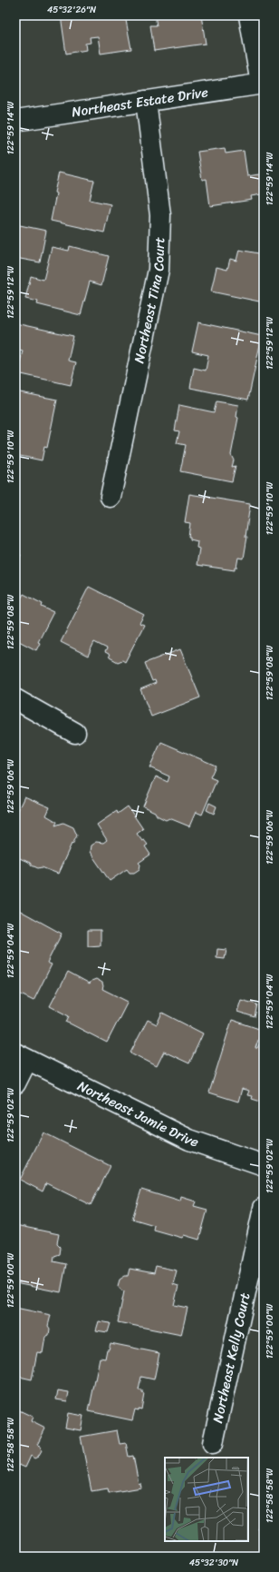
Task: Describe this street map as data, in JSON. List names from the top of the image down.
{
  "streets": {
    "street": [
      "Northeast Estate Drive",
      "Northeast Tina Court",
      "Northeast Jamie Drive",
      "Northeast Kelly Court"
    ]
  },
  "crossings": [
    ["Northeast Estate Drive", "Northeast Tina Court"]
  ],
  "coordinates": [
    "45°32'26\"N",
    "122°59'14\"W",
    "122°59'12\"W",
    "122°59'10\"W",
    "122°59'08\"W",
    "122°59'06\"W",
    "122°59'04\"W",
    "122°59'02\"W",
    "122°59'00\"W",
    "122°58'58\"W",
    "45°32'30\"N"
  ]
}
